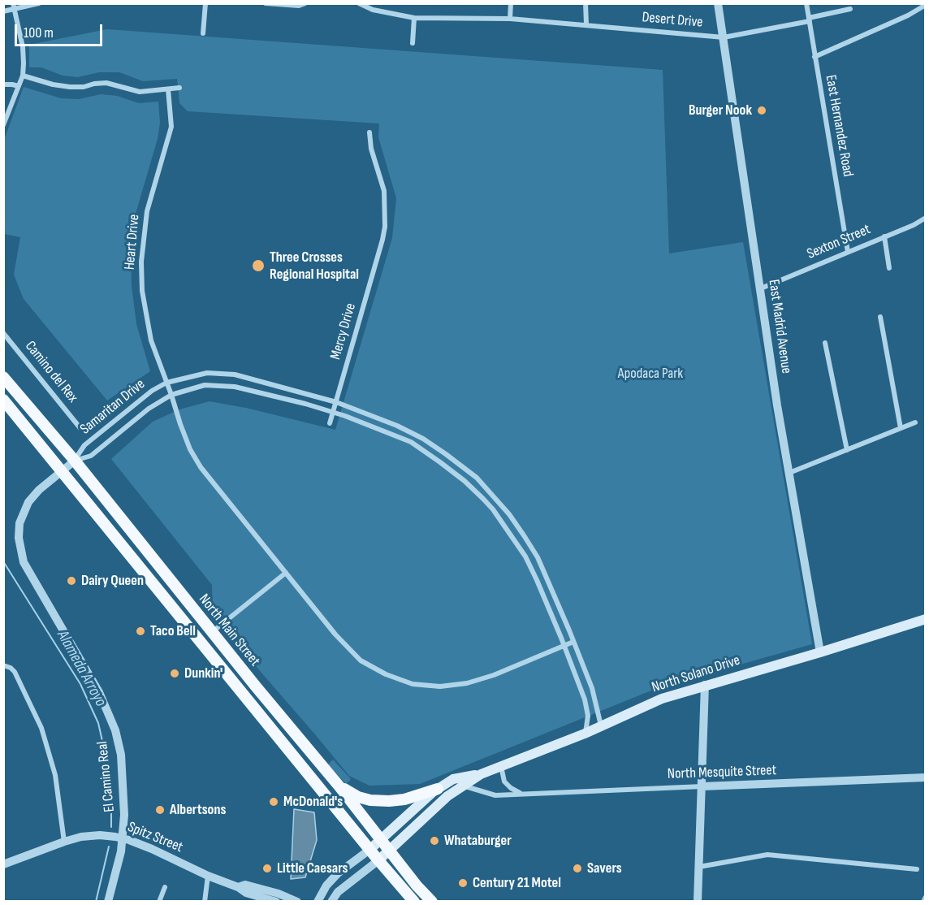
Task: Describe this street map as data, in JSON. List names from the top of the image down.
{
  "streets": {
    "main road": ["North Main Street", "North Solano Drive"],
    "street": [
      "Desert Drive",
      "East Hernandez Road",
      "Heart Drive",
      "Sexton Street",
      "East Madrid Avenue",
      "Mercy Drive",
      "Camino del Rex",
      "Samaritan Drive",
      "North Mesquite Street",
      "El Camino Real",
      "Spitz Street"
    ]
  },
  "crossings": [
    ["Desert Drive", "East Hernandez Road"],
    ["Desert Drive", "East Madrid Avenue"],
    ["East Hernandez Road", "Sexton Street"],
    ["Heart Drive", "Samaritan Drive"],
    ["Sexton Street", "East Madrid Avenue"],
    ["East Madrid Avenue", "North Solano Drive"],
    ["Mercy Drive", "Samaritan Drive"],
    ["Samaritan Drive", "North Main Street"],
    ["Samaritan Drive", "North Solano Drive"],
    ["Samaritan Drive", "El Camino Real"],
    ["North Main Street", "North Solano Drive"],
    ["North Main Street", "El Camino Real"],
    ["North Solano Drive", "North Mesquite Street"],
    ["El Camino Real", "Spitz Street"]
  ],
  "water": ["Alameda Arroyo"],
  "parks": ["Apodaca Park"],
  "places": [
    "Burger Nook",
    "Three Crosses Regional Hospital",
    "Dairy Queen",
    "Taco Bell",
    "Dunkin'",
    "McDonald's",
    "Albertsons",
    "Whataburger",
    "Little Caesars",
    "Savers",
    "Century 21 Motel"
  ],
  "scale_bar": "100 m"
}
